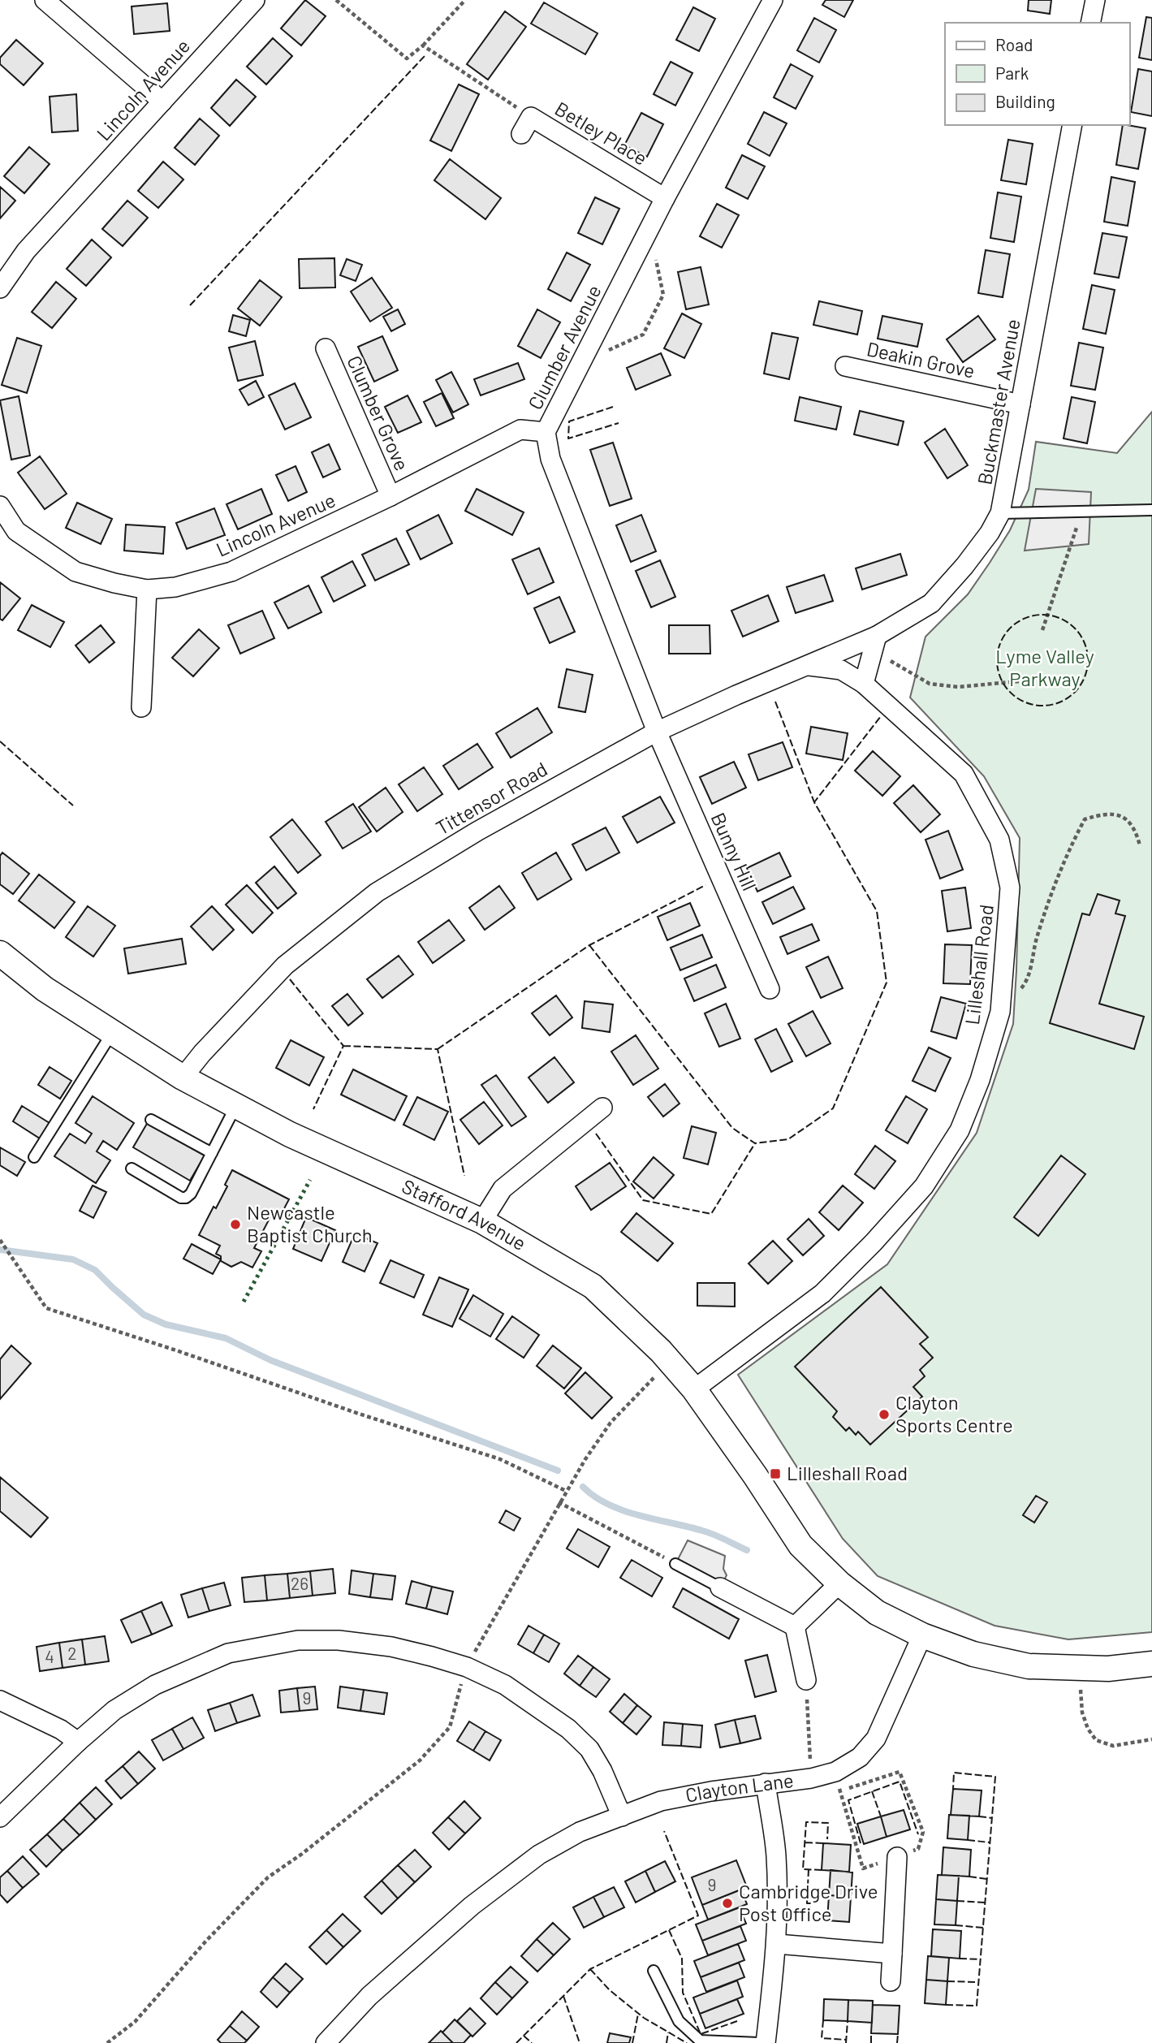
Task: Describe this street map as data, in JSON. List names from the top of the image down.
{
  "streets": {
    "street": [
      "Lincoln Avenue",
      "Betley Place",
      "Clumber Avenue",
      "Deakin Grove",
      "Buckmaster Avenue",
      "Clumber Grove",
      "Tittensor Road",
      "Bunny Hill",
      "Lilleshall Road",
      "Stafford Avenue",
      "Clayton Lane"
    ]
  },
  "crossings": [
    ["Lincoln Avenue", "Clumber Avenue"],
    ["Lincoln Avenue", "Clumber Grove"],
    ["Betley Place", "Clumber Avenue"],
    ["Clumber Avenue", "Tittensor Road"],
    ["Clumber Avenue", "Bunny Hill"],
    ["Deakin Grove", "Buckmaster Avenue"],
    ["Buckmaster Avenue", "Tittensor Road"],
    ["Tittensor Road", "Bunny Hill"],
    ["Tittensor Road", "Lilleshall Road"],
    ["Tittensor Road", "Stafford Avenue"],
    ["Lilleshall Road", "Stafford Avenue"],
    ["Stafford Avenue", "Clayton Lane"]
  ],
  "parks": ["Lyme Valley Parkway"],
  "places": {
    "other": ["Newcastle Baptist Church", "Clayton Sports Centre", "Cambridge Drive Post Office"],
    "transit": ["Lilleshall Road"]
  },
  "house_numbers": [
    "26",
    "2",
    "4",
    "9",
    "9"
  ],
  "legend": ["Road", "Park", "Building"]
}
